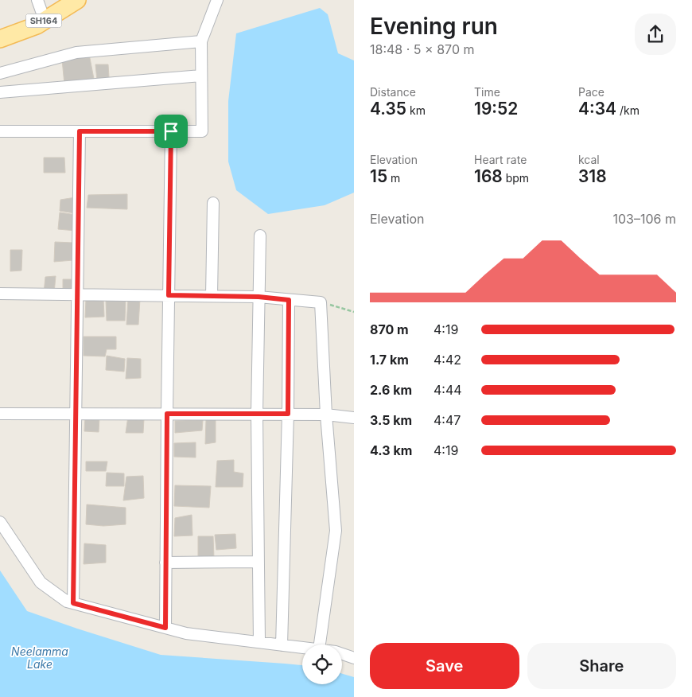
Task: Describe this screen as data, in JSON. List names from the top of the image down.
{
  "streets": {
    "main road": ["SH164"]
  },
  "water": ["Neelamma Lake"],
  "page": {
    "heading": ["Evening run", "18:48 · 5 × 870 m"],
    "stats": [
      ["Distance", "4.35 km"],
      ["Time", "19:52"],
      ["Pace", "4:34 /km"],
      ["Elevation", "15 m"],
      ["Heart rate", "168 bpm"],
      ["kcal", "318"]
    ],
    "chart": ["Elevation", "103–106 m"],
    "list": [
      {
        "name": "870 m",
        "note": "4:19"
      },
      {
        "name": "1.7 km",
        "note": "4:42"
      },
      {
        "name": "2.6 km",
        "note": "4:44"
      },
      {
        "name": "3.5 km",
        "note": "4:47"
      },
      {
        "name": "4.3 km",
        "note": "4:19"
      }
    ],
    "buttons": ["Save", "Share"]
  }
}
